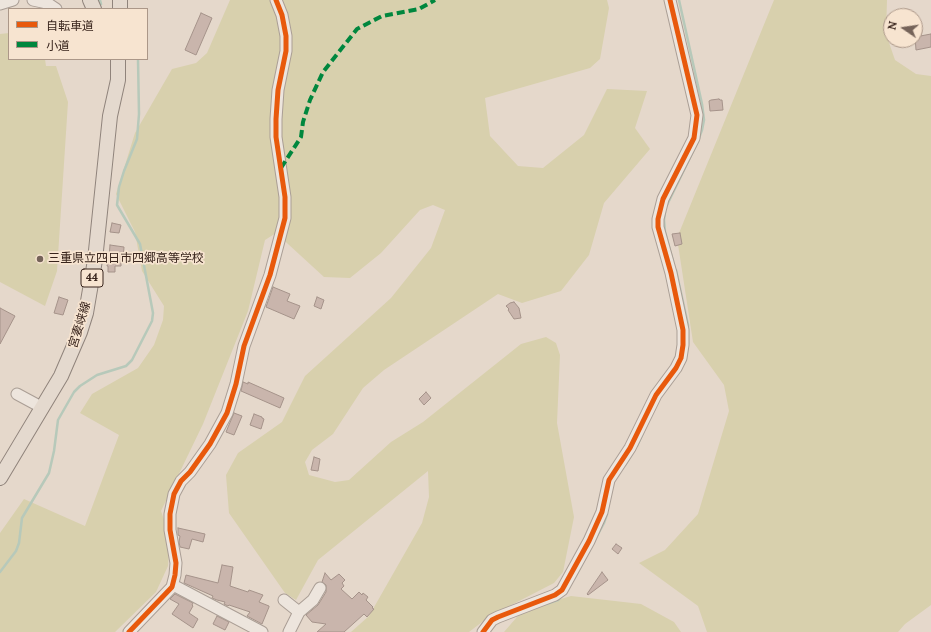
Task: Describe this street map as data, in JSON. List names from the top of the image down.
{
  "streets": {
    "main road": ["44", "宮妻峡線"]
  },
  "places": ["三重県立四日市四郷高等学校"],
  "legend": ["自転車道", "小道"],
  "north": "left"
}
